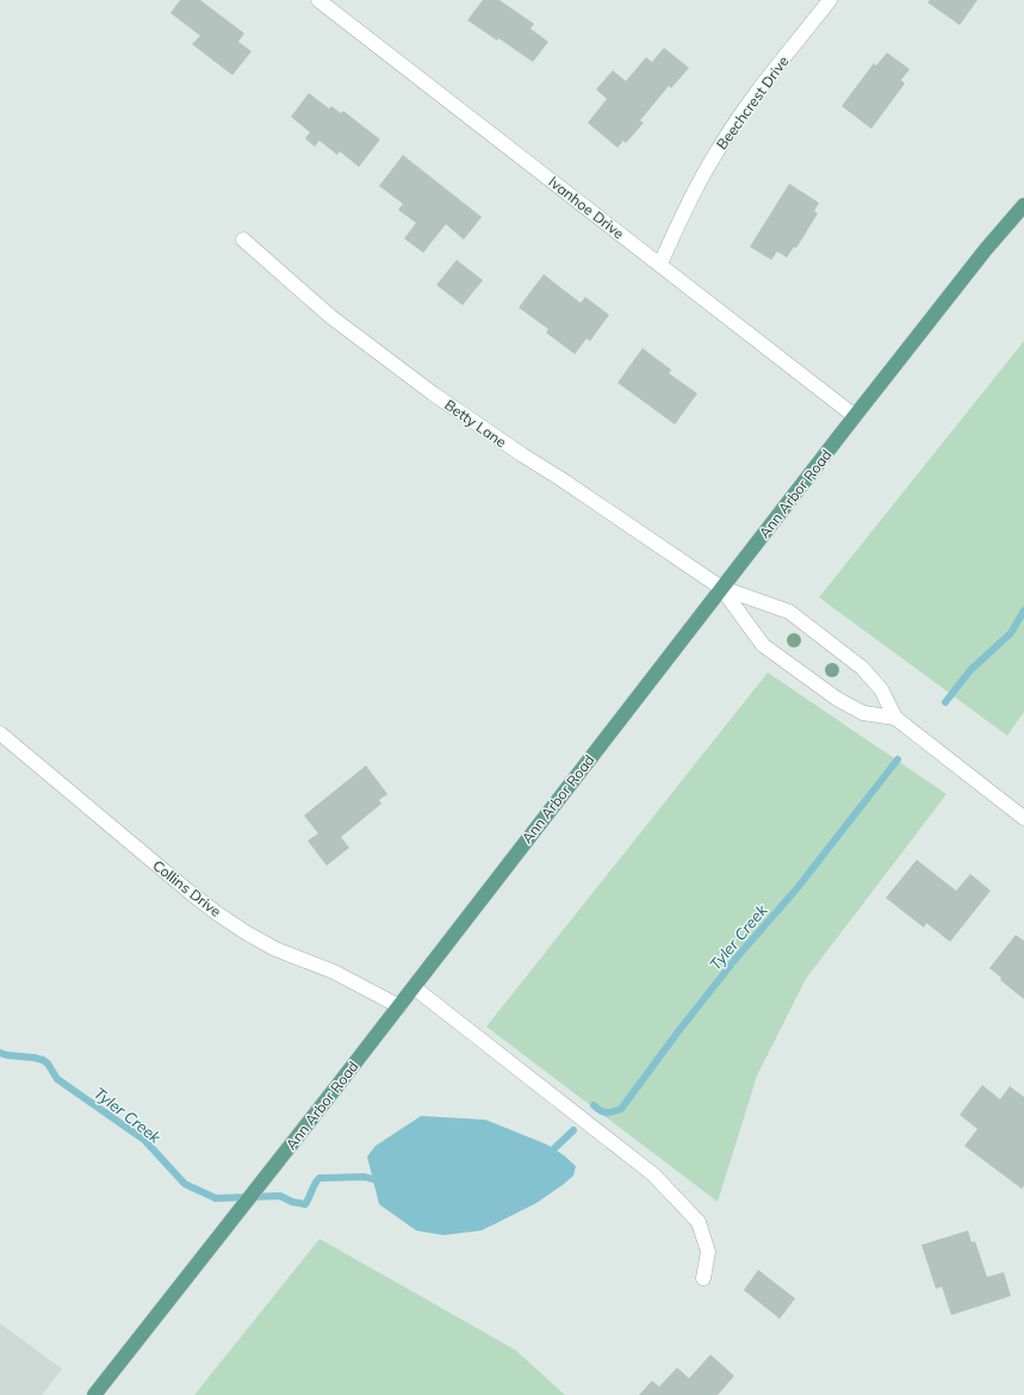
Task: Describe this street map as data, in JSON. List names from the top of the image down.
{
  "streets": {
    "main road": ["Ann Arbor Road"],
    "street": [
      "Beechcrest Drive",
      "Ivanhoe Drive",
      "Betty Lane",
      "Collins Drive"
    ]
  },
  "crossings": [
    ["Beechcrest Drive", "Ivanhoe Drive"],
    ["Ivanhoe Drive", "Ann Arbor Road"],
    ["Betty Lane", "Ann Arbor Road"],
    ["Ann Arbor Road", "Collins Drive"]
  ],
  "water": ["Tyler Creek"]
}
